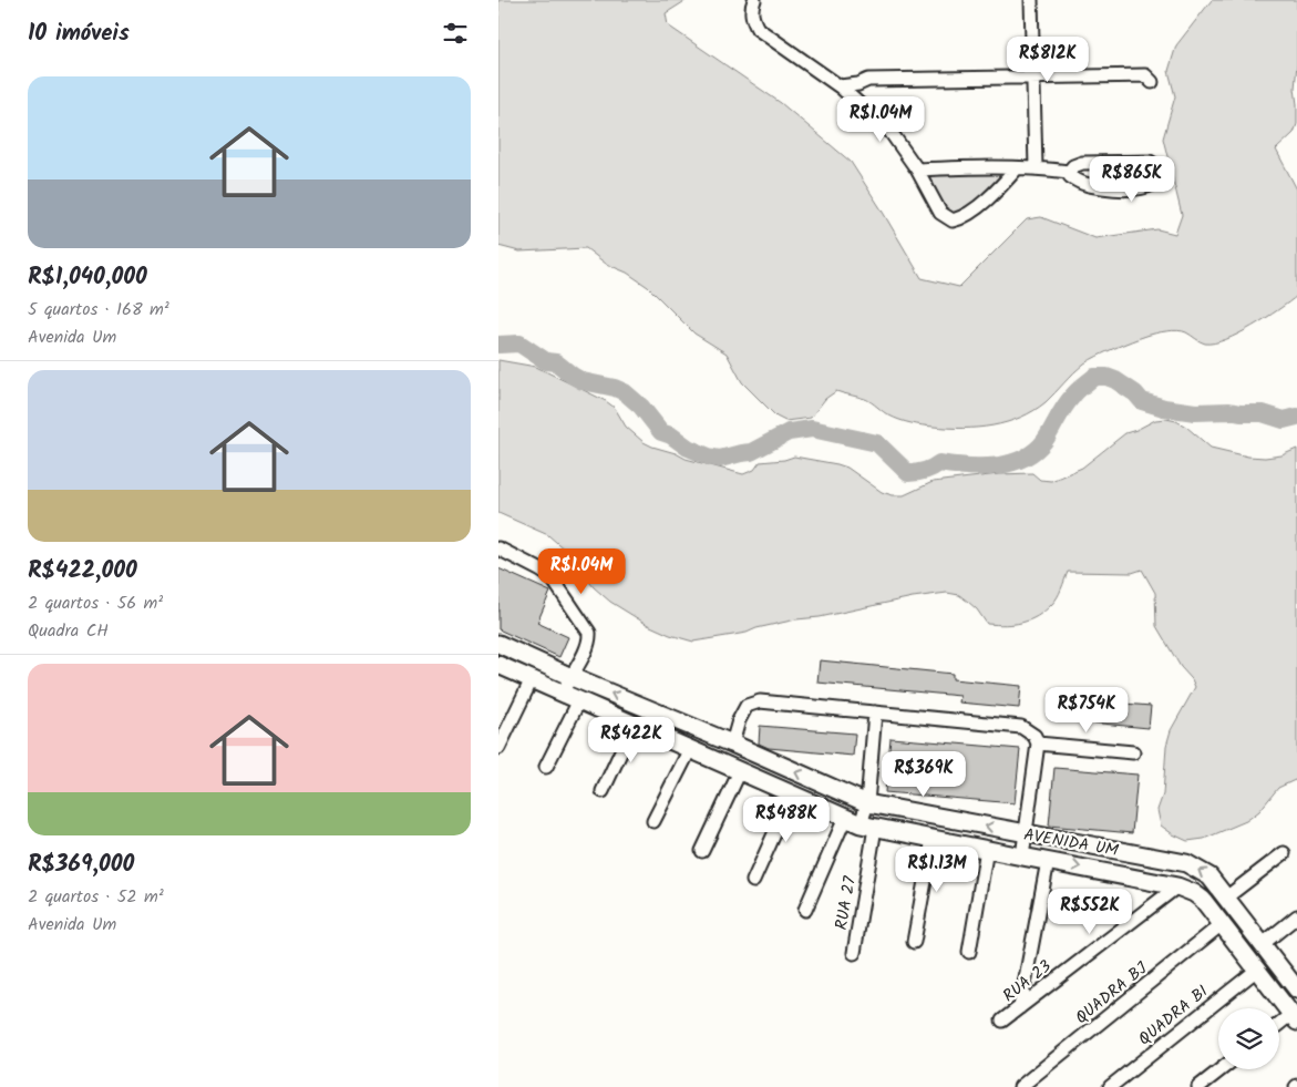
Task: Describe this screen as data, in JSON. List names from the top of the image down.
{
  "streets": {
    "street": [
      "AVENIDA UM",
      "RUA 27",
      "RUA 23",
      "QUADRA BJ",
      "QUADRA BI"
    ]
  },
  "crossings": [
    ["AVENIDA UM", "RUA 27"],
    ["AVENIDA UM", "RUA 23"],
    ["AVENIDA UM", "QUADRA BJ"],
    ["AVENIDA UM", "QUADRA BI"]
  ],
  "page": {
    "heading": "10 imóveis",
    "price": [
      "R$812K",
      "R$1.04M",
      "R$865K",
      "R$1.04M",
      "R$754K",
      "R$422K",
      "R$369K",
      "R$488K",
      "R$1.13M",
      "R$552K"
    ],
    "list": [
      {
        "name": "R$1,040,000",
        "note": "5 quartos · 168 m² · Avenida Um"
      },
      {
        "name": "R$422,000",
        "note": "2 quartos · 56 m² · Quadra CH"
      },
      {
        "name": "R$369,000",
        "note": "2 quartos · 52 m² · Avenida Um"
      }
    ]
  }
}
